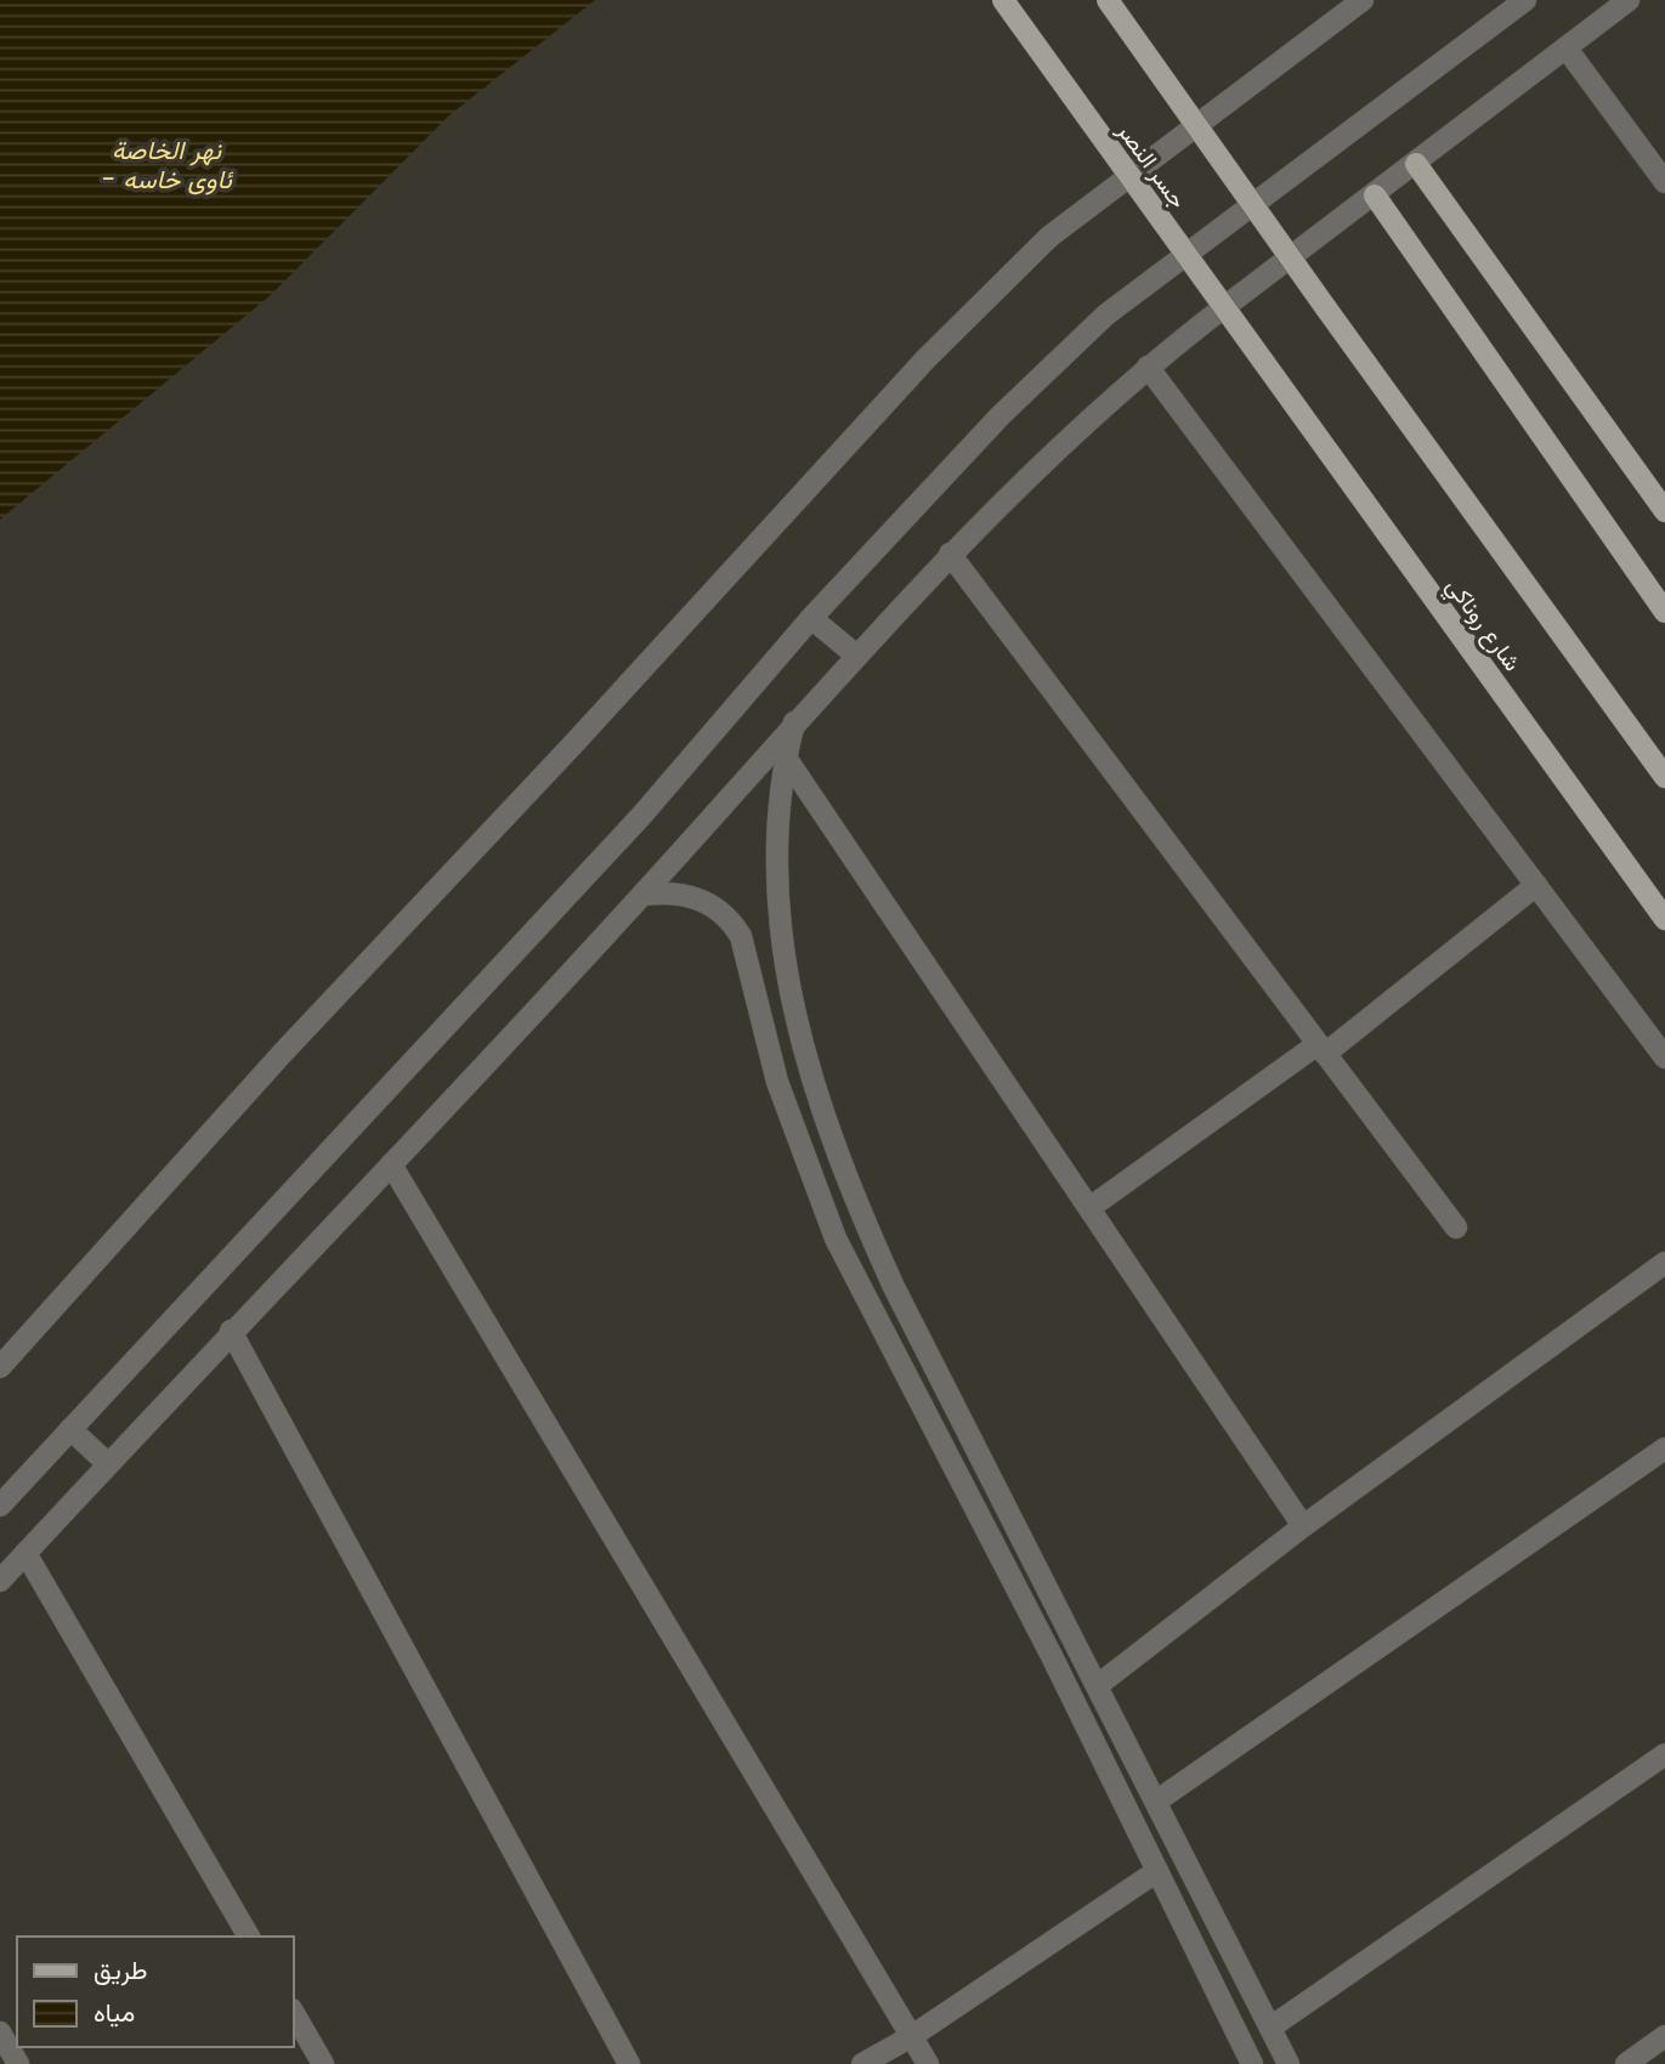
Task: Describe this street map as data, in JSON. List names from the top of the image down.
{
  "streets": {
    "main road": ["جسر النصر", "شارع روناكي"]
  },
  "crossings": [
    ["جسر النصر", "شارع روناكي"]
  ],
  "water": ["نهر الخاصة - ئاوی خاسە"],
  "legend": ["طريق", "مياه"]
}
